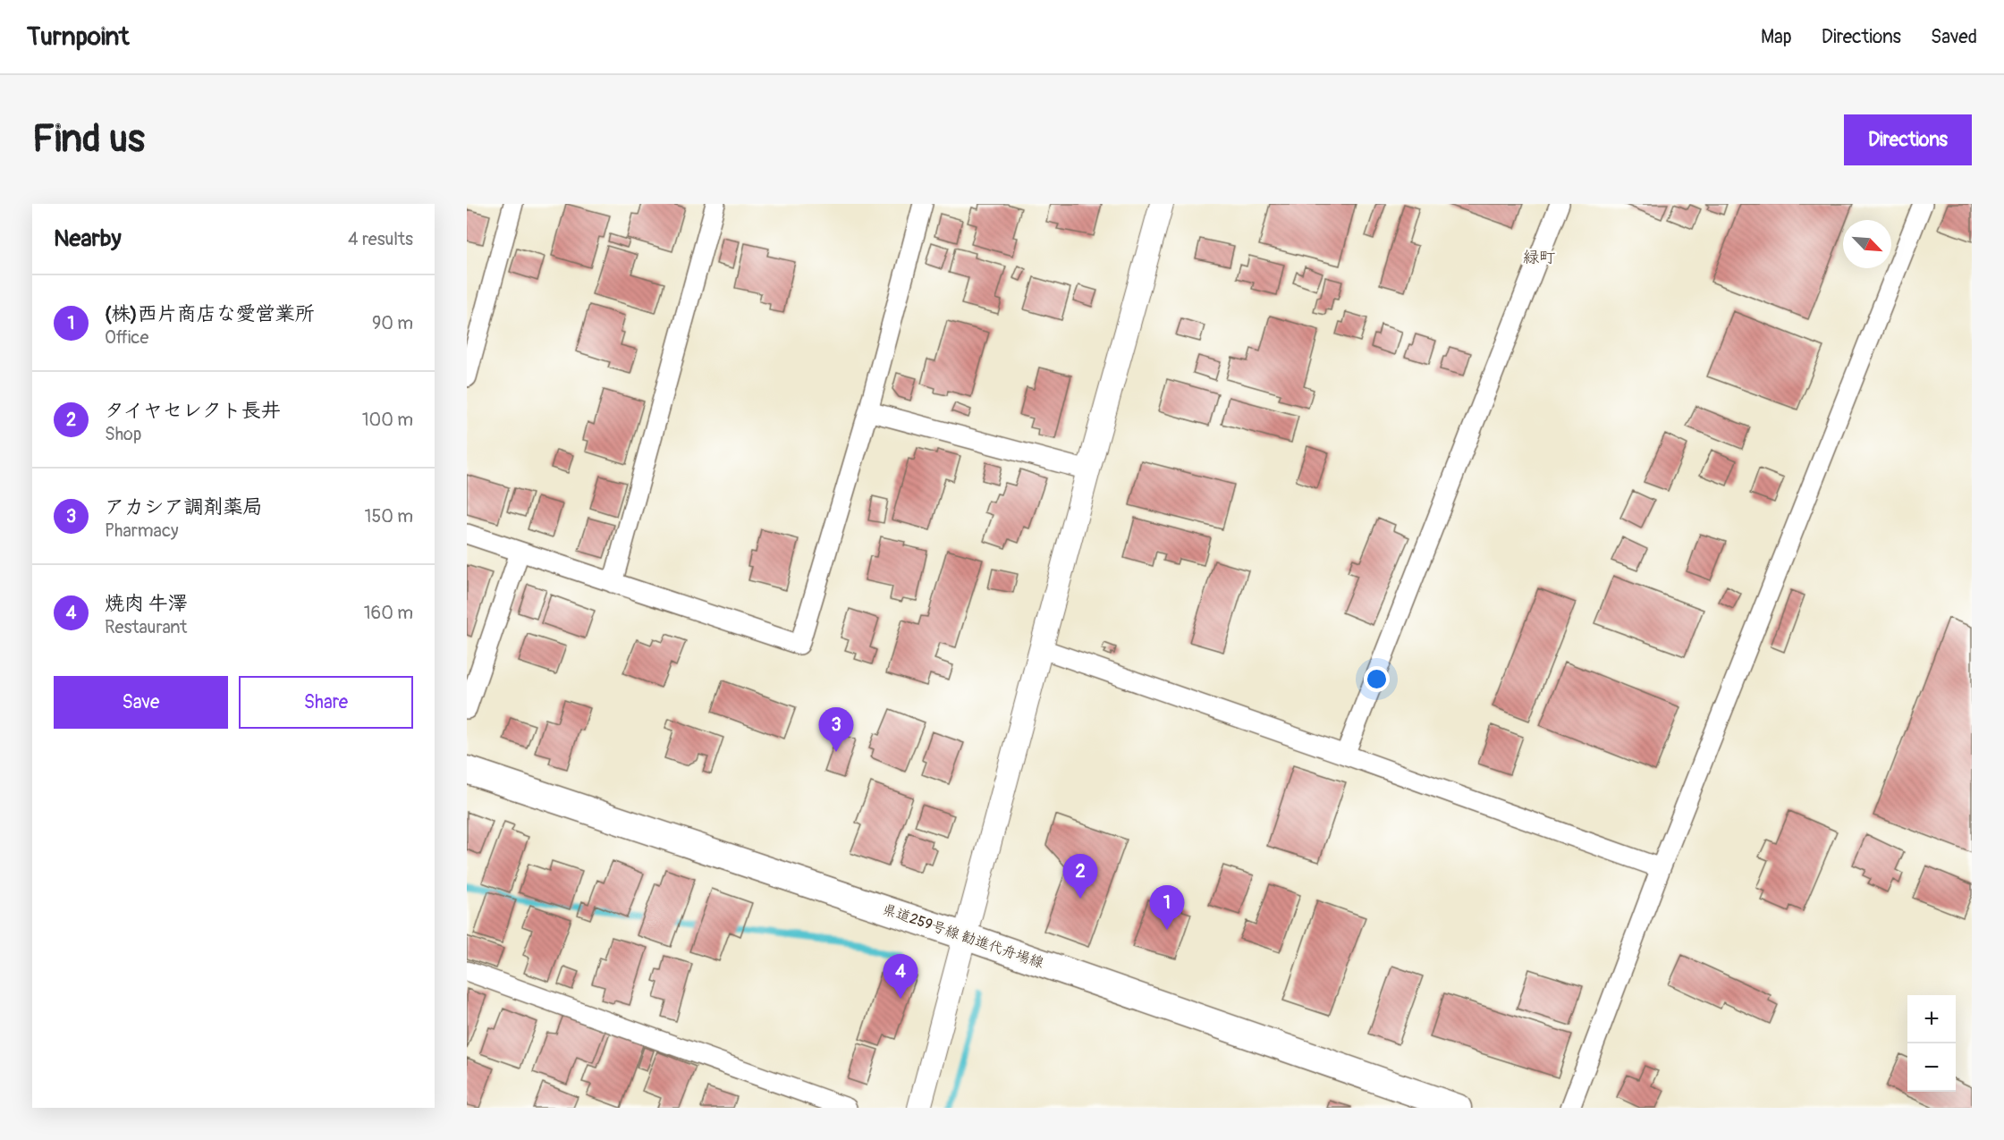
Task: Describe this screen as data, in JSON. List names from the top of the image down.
{
  "streets": {
    "main road": ["県道259号線 勧進代舟場線"]
  },
  "districts": ["緑町"],
  "north": "bottom right",
  "page": {
    "header": "Turnpoint",
    "nav": ["Map", "Directions", "Saved"],
    "buttons": [
      "Directions",
      ["Save", "Share"]
    ],
    "title": "Find us",
    "heading": ["Nearby", "4 results"],
    "list": [
      {
        "mark": "1",
        "name": "(株)西片商店な愛営業所",
        "note": "Office",
        "value": "90 m"
      },
      {
        "mark": "2",
        "name": "タイヤセレクト長井",
        "note": "Shop",
        "value": "100 m"
      },
      {
        "mark": "3",
        "name": "アカシア調剤薬局",
        "note": "Pharmacy",
        "value": "150 m"
      },
      {
        "mark": "4",
        "name": "焼肉 牛澤",
        "note": "Restaurant",
        "value": "160 m"
      }
    ],
    "pins": [
      "3",
      "2",
      "1",
      "4"
    ],
    "map_buttons": ["+", "−"]
  }
}
